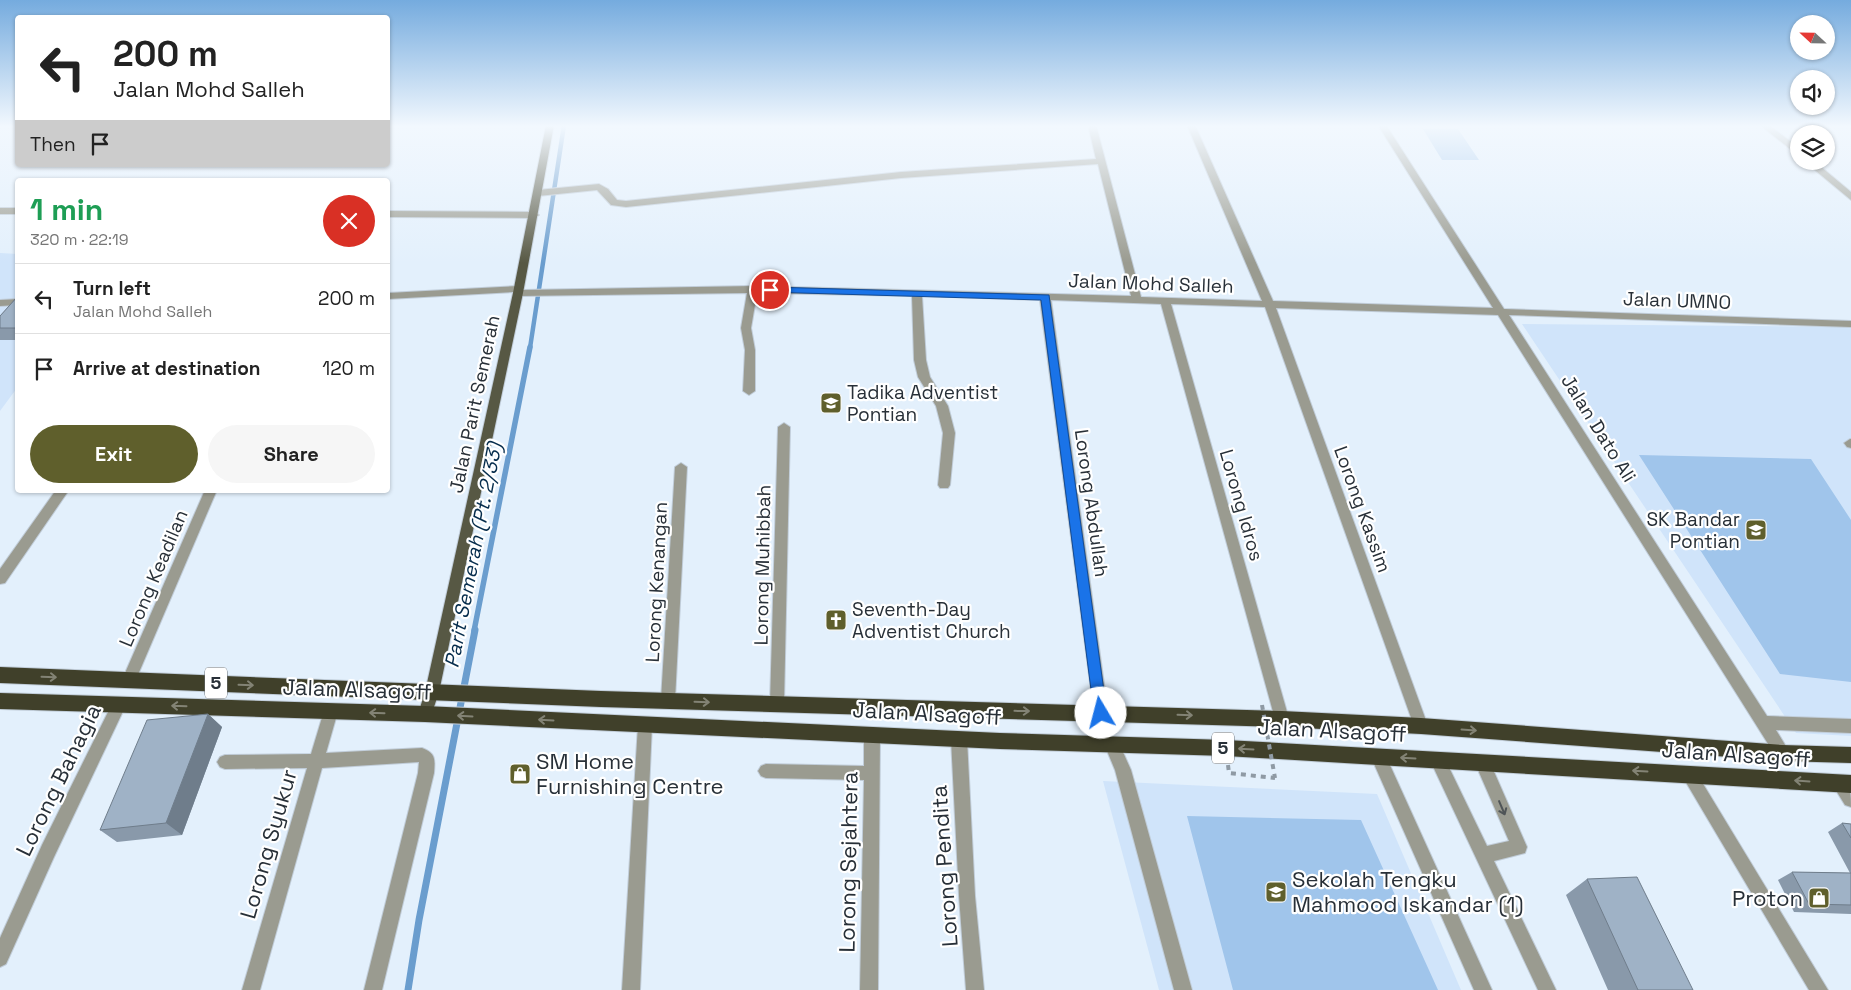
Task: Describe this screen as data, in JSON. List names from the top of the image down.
{
  "streets": {
    "highway": ["5", "Jalan Alsagoff"],
    "main road": ["Jalan Parit Semerah"],
    "street": [
      "Jalan Mohd Salleh",
      "Jalan UMNO",
      "Jalan Dato Ali",
      "Lorong Abdullah",
      "Lorong Idros",
      "Lorong Kassim",
      "Lorong Muhibbah",
      "Lorong Keadilan",
      "Lorong Kenangan",
      "Lorong Bahagia",
      "Lorong Syukur",
      "Lorong Sejahtera",
      "Lorong Pendita"
    ]
  },
  "crossings": [
    ["Jalan Mohd Salleh", "Jalan UMNO"],
    ["Jalan Mohd Salleh", "Jalan Parit Semerah"],
    ["Jalan Mohd Salleh", "Jalan Dato Ali"],
    ["Jalan Mohd Salleh", "Lorong Abdullah"],
    ["Jalan Mohd Salleh", "Lorong Idros"],
    ["Jalan Mohd Salleh", "Lorong Kassim"],
    ["Jalan UMNO", "Jalan Dato Ali"],
    ["Jalan Parit Semerah", "Jalan Alsagoff"],
    ["Jalan Dato Ali", "Jalan Alsagoff"],
    ["Lorong Abdullah", "Jalan Alsagoff"],
    ["Lorong Idros", "Jalan Alsagoff"],
    ["Lorong Kassim", "Jalan Alsagoff"],
    ["Lorong Muhibbah", "Jalan Alsagoff"],
    ["Lorong Keadilan", "Jalan Alsagoff"],
    ["Lorong Kenangan", "Jalan Alsagoff"],
    ["Jalan Alsagoff", "Lorong Bahagia"],
    ["Jalan Alsagoff", "Lorong Syukur"],
    ["Jalan Alsagoff", "Lorong Sejahtera"],
    ["Jalan Alsagoff", "Lorong Pendita"]
  ],
  "water": ["Parit Semerah (Pt. 2/33)"],
  "places": {
    "school or university": ["Tadika Adventist Pontian", "SK Bandar Pontian", "Sekolah Tengku Mahmood Iskandar (1)"],
    "church": ["Seventh-Day Adventist Church"],
    "shop": ["SM Home Furnishing Centre", "Proton"]
  },
  "north": "left",
  "page": {
    "turn": ["200 m", "Jalan Mohd Salleh"],
    "then": "Then",
    "heading": ["1 min", "320 m · 22:19"],
    "list": [
      {
        "name": "Turn left",
        "note": "Jalan Mohd Salleh",
        "value": "200 m"
      },
      {
        "name": "Arrive at destination",
        "value": "120 m"
      }
    ],
    "buttons": ["Exit", "Share"]
  }
}
